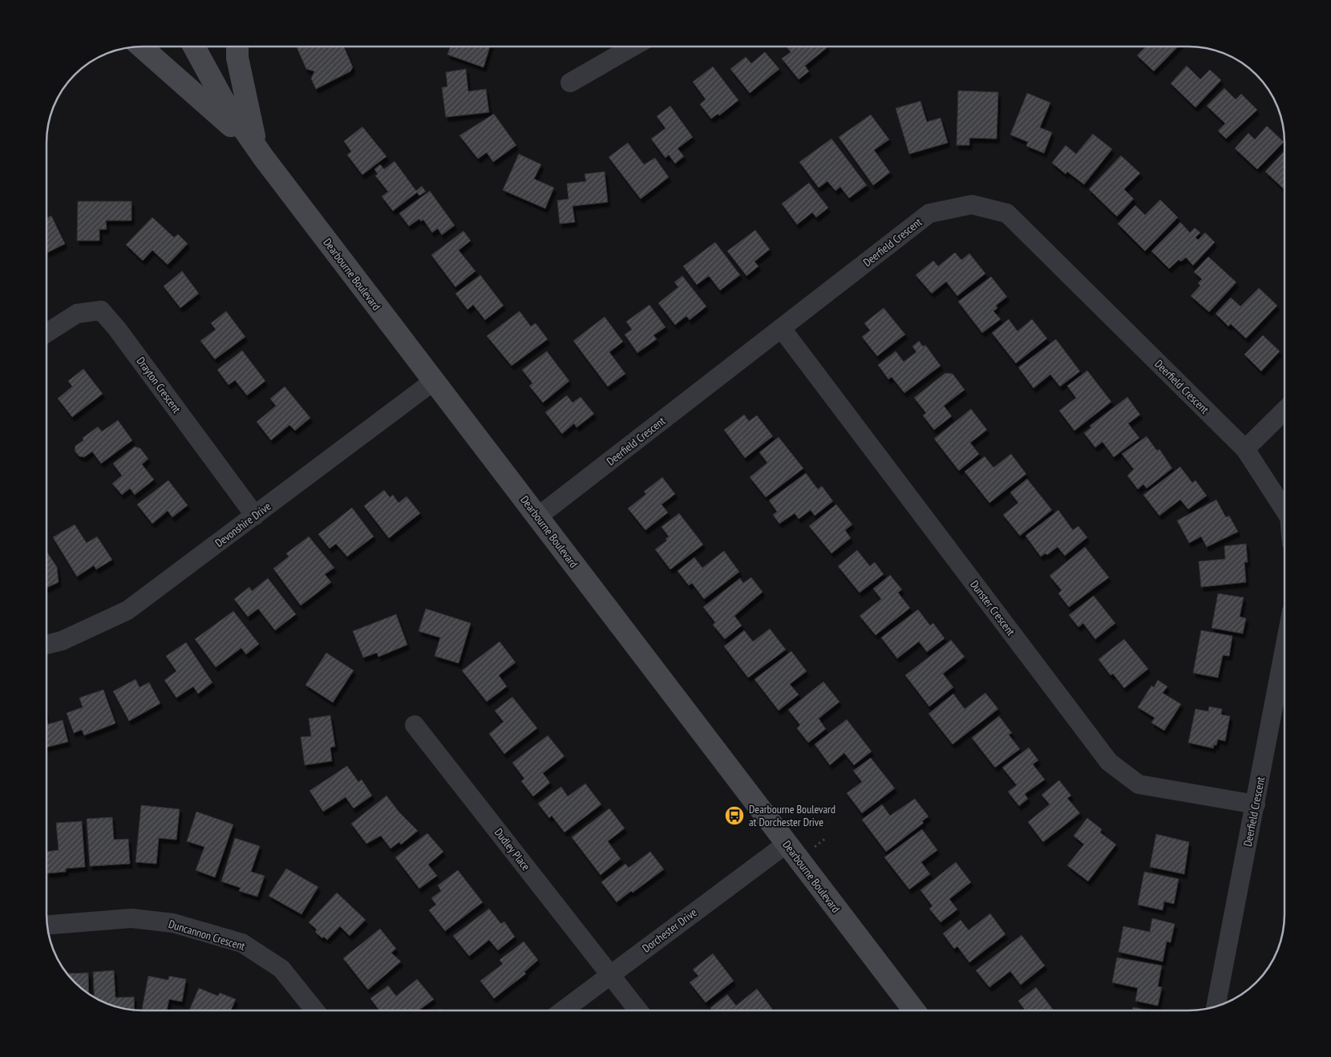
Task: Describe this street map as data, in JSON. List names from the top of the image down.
{
  "streets": {
    "street": [
      "Deerfield Crescent",
      "Dearbourne Boulevard",
      "Drayton Crescent",
      "Devonshire Drive",
      "Dunster Crescent",
      "Dudley Place",
      "Dorchester Drive",
      "Duncannon Crescent"
    ]
  },
  "crossings": [
    ["Deerfield Crescent", "Dearbourne Boulevard"],
    ["Deerfield Crescent", "Dunster Crescent"],
    ["Dearbourne Boulevard", "Devonshire Drive"],
    ["Dearbourne Boulevard", "Dorchester Drive"],
    ["Drayton Crescent", "Devonshire Drive"],
    ["Dudley Place", "Dorchester Drive"]
  ],
  "places": {
    "bus stop": ["Dearbourne Boulevard at Dorchester Drive"]
  }
}
